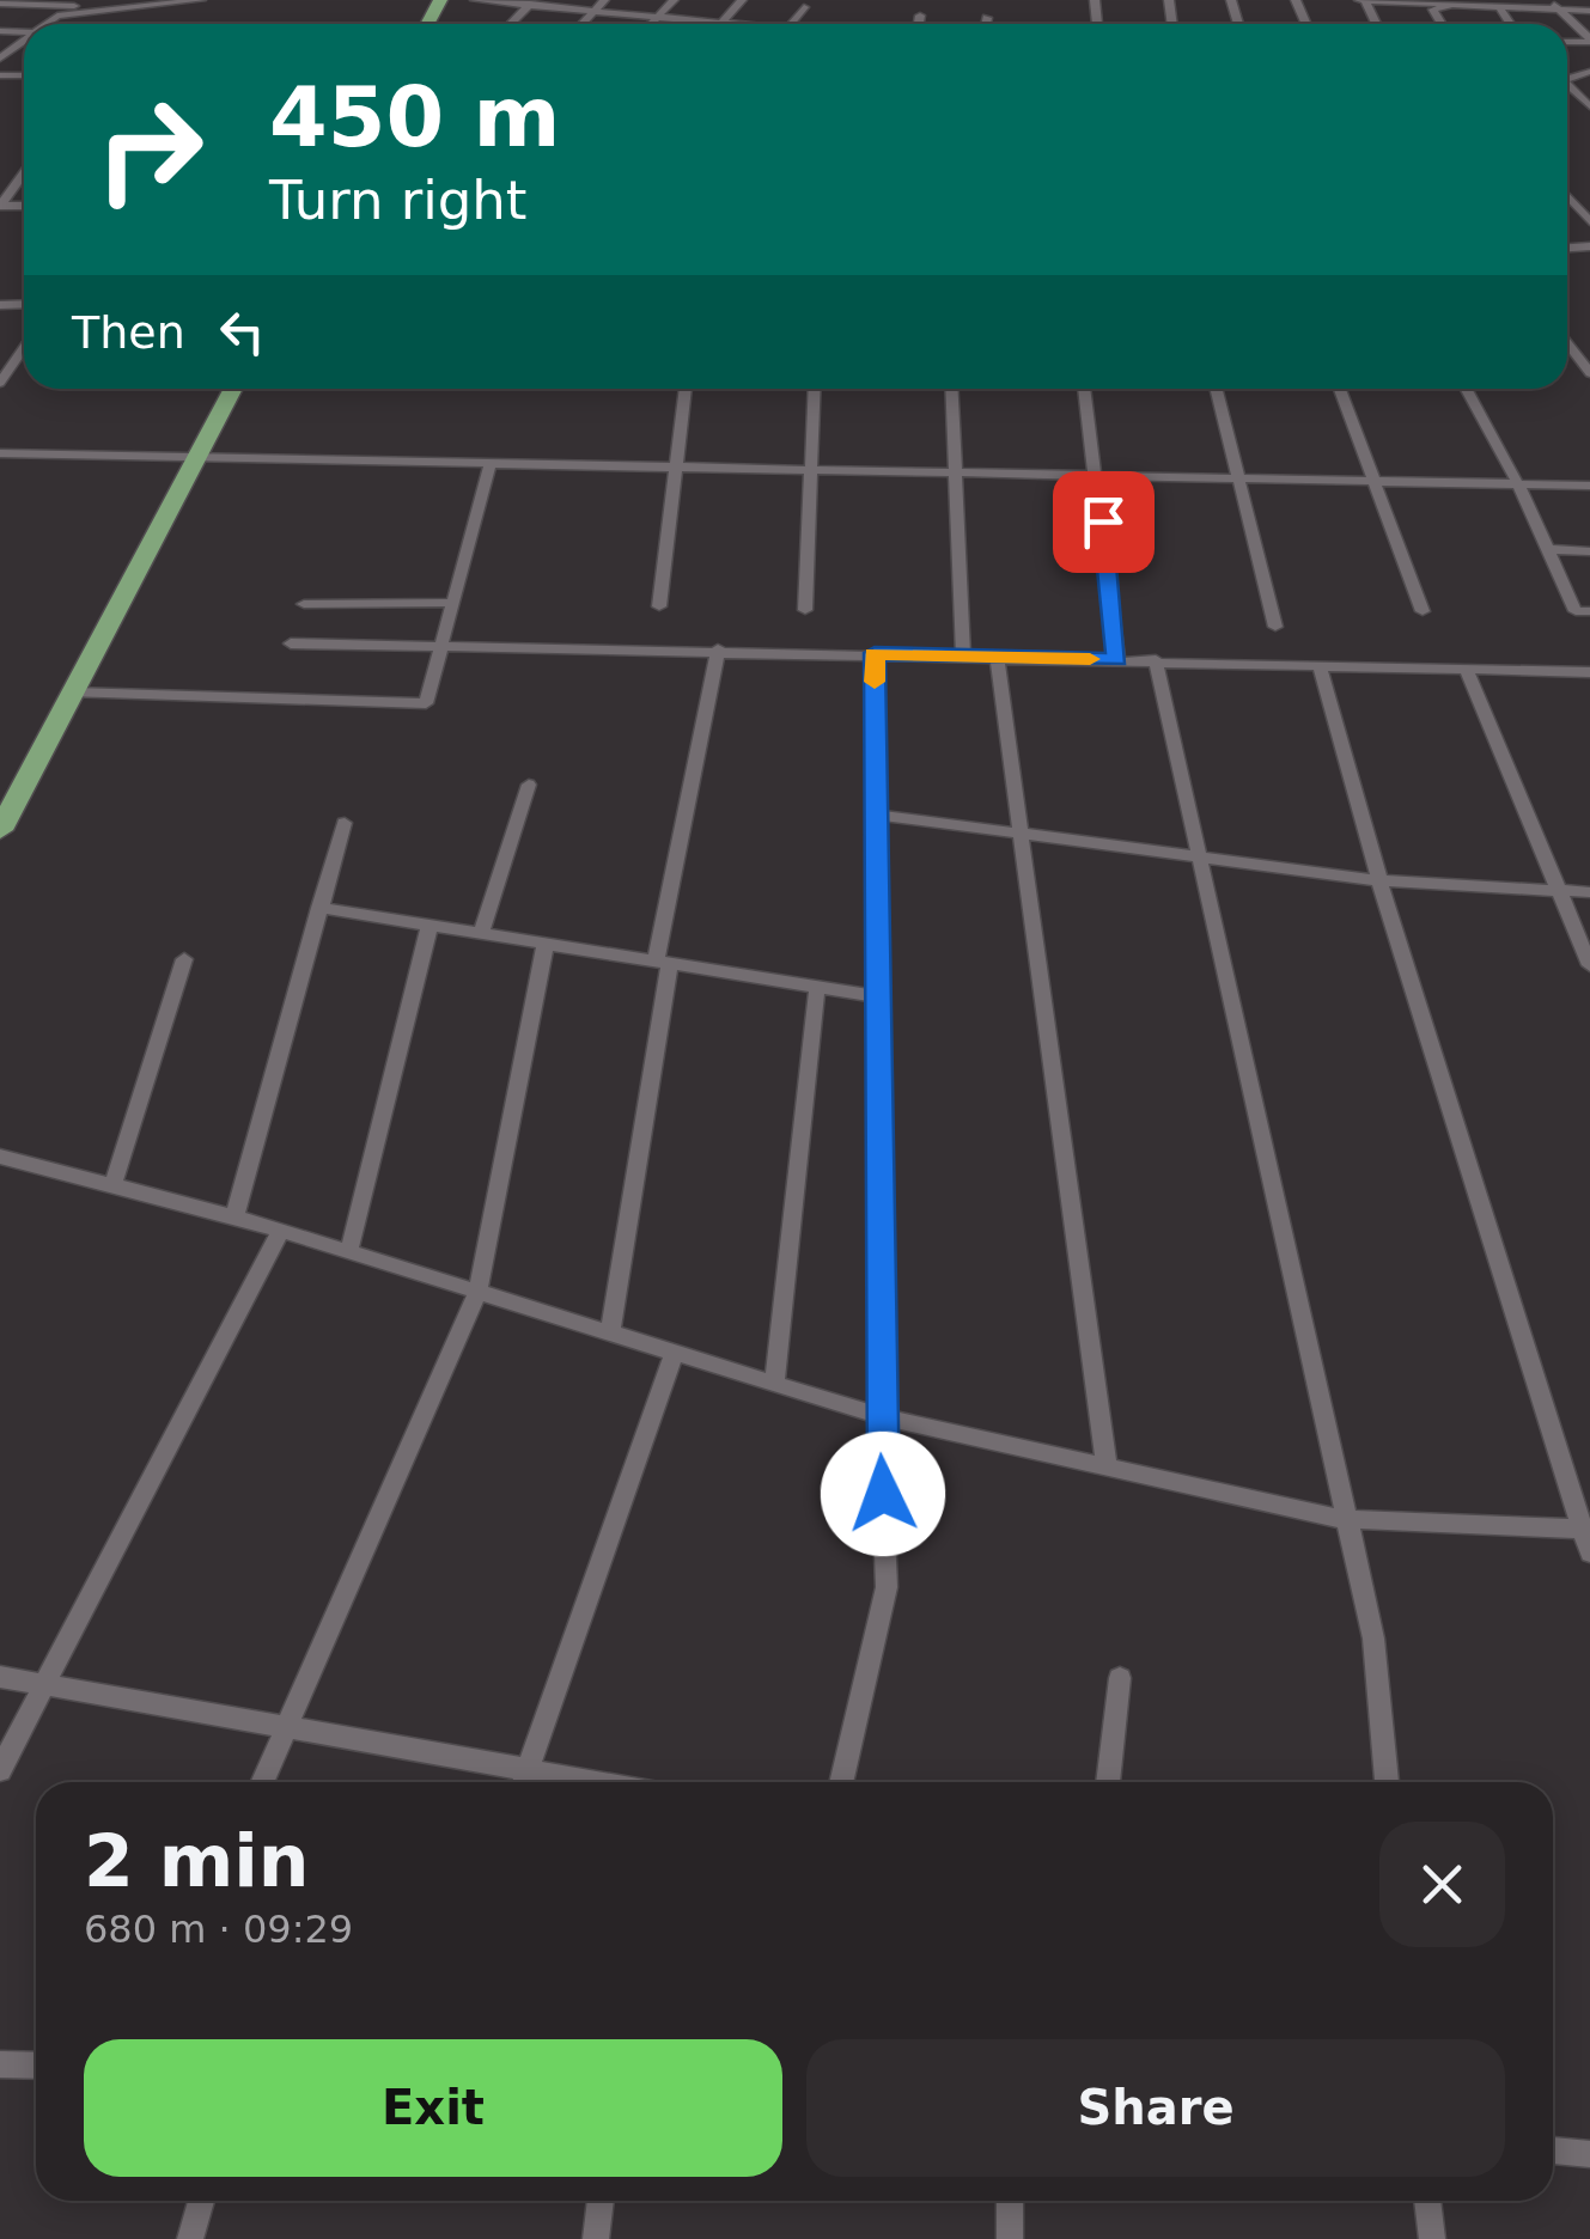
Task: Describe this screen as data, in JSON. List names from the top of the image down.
{
  "page": {
    "turn": ["450 m", "Turn right"],
    "then": "Then",
    "heading": ["2 min", "680 m · 09:29"],
    "buttons": ["Exit", "Share"]
  }
}
